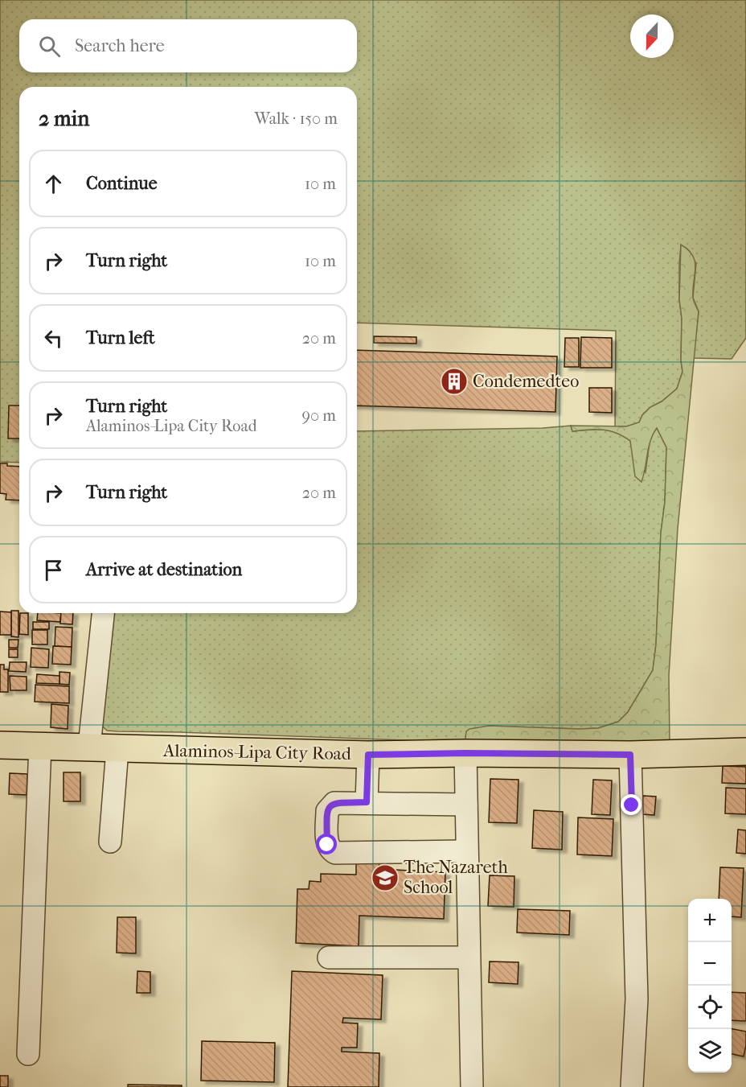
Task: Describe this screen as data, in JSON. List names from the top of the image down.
{
  "streets": {
    "main road": ["Alaminos-Lipa City Road"]
  },
  "places": {
    "building": ["Condemedteo"],
    "school or university": ["The Nazareth School"]
  },
  "north": "bottom",
  "page": {
    "search": "Search here",
    "heading": ["2 min", "Walk · 150 m"],
    "list": [
      ["Continue", "10 m"],
      ["Turn right", "10 m"],
      ["Turn left", "20 m"],
      ["Turn right", "Alaminos-Lipa City Road", "90 m"],
      ["Turn right", "20 m"],
      "Arrive at destination"
    ],
    "map_buttons": ["+", "−"]
  }
}
